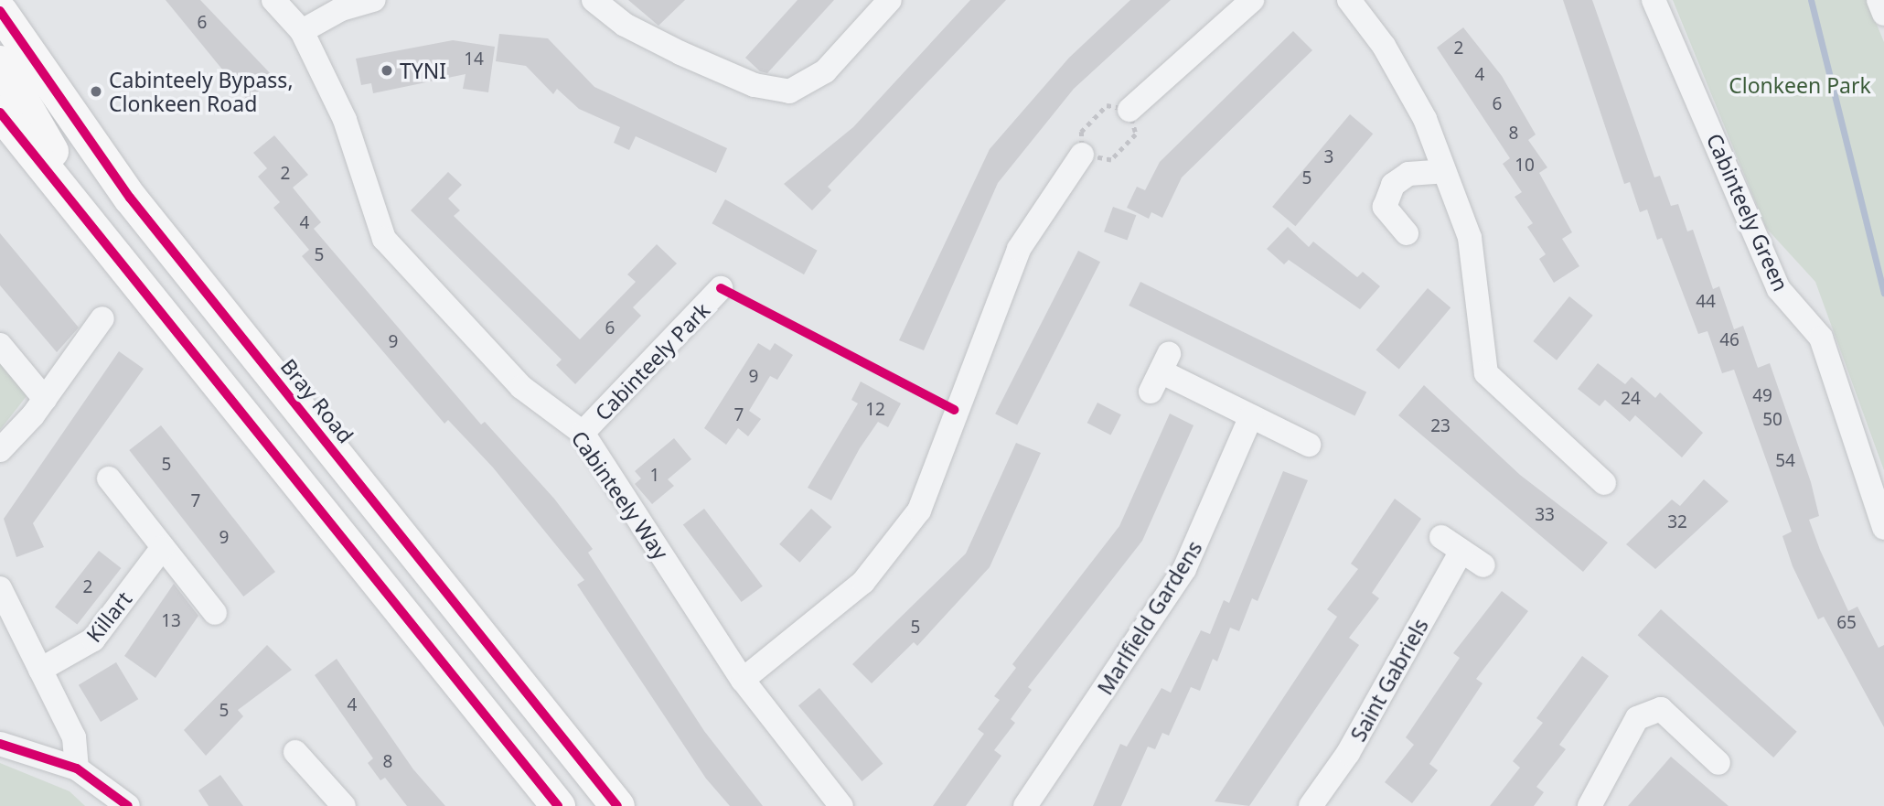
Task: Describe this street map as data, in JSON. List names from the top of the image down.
{
  "streets": {
    "highway": ["Bray Road"],
    "street": [
      "Cabinteely Green",
      "Cabinteely Park",
      "Cabinteely Way",
      "Killart",
      "Marlfield Gardens",
      "Saint Gabriels"
    ]
  },
  "crossings": [
    ["Cabinteely Park", "Cabinteely Way"]
  ],
  "parks": ["Clonkeen Park"],
  "places": ["TYNI", "Cabinteely Bypass, Clonkeen Road"],
  "house_numbers": [
    "6",
    "2",
    "14",
    "4",
    "6",
    "8",
    "3",
    "10",
    "2",
    "5",
    "4",
    "5",
    "44",
    "6",
    "46",
    "9",
    "9",
    "49",
    "24",
    "12",
    "7",
    "50",
    "23",
    "54",
    "5",
    "1",
    "7",
    "33",
    "32",
    "9",
    "2",
    "13",
    "65",
    "5",
    "4",
    "5",
    "8"
  ]
}
